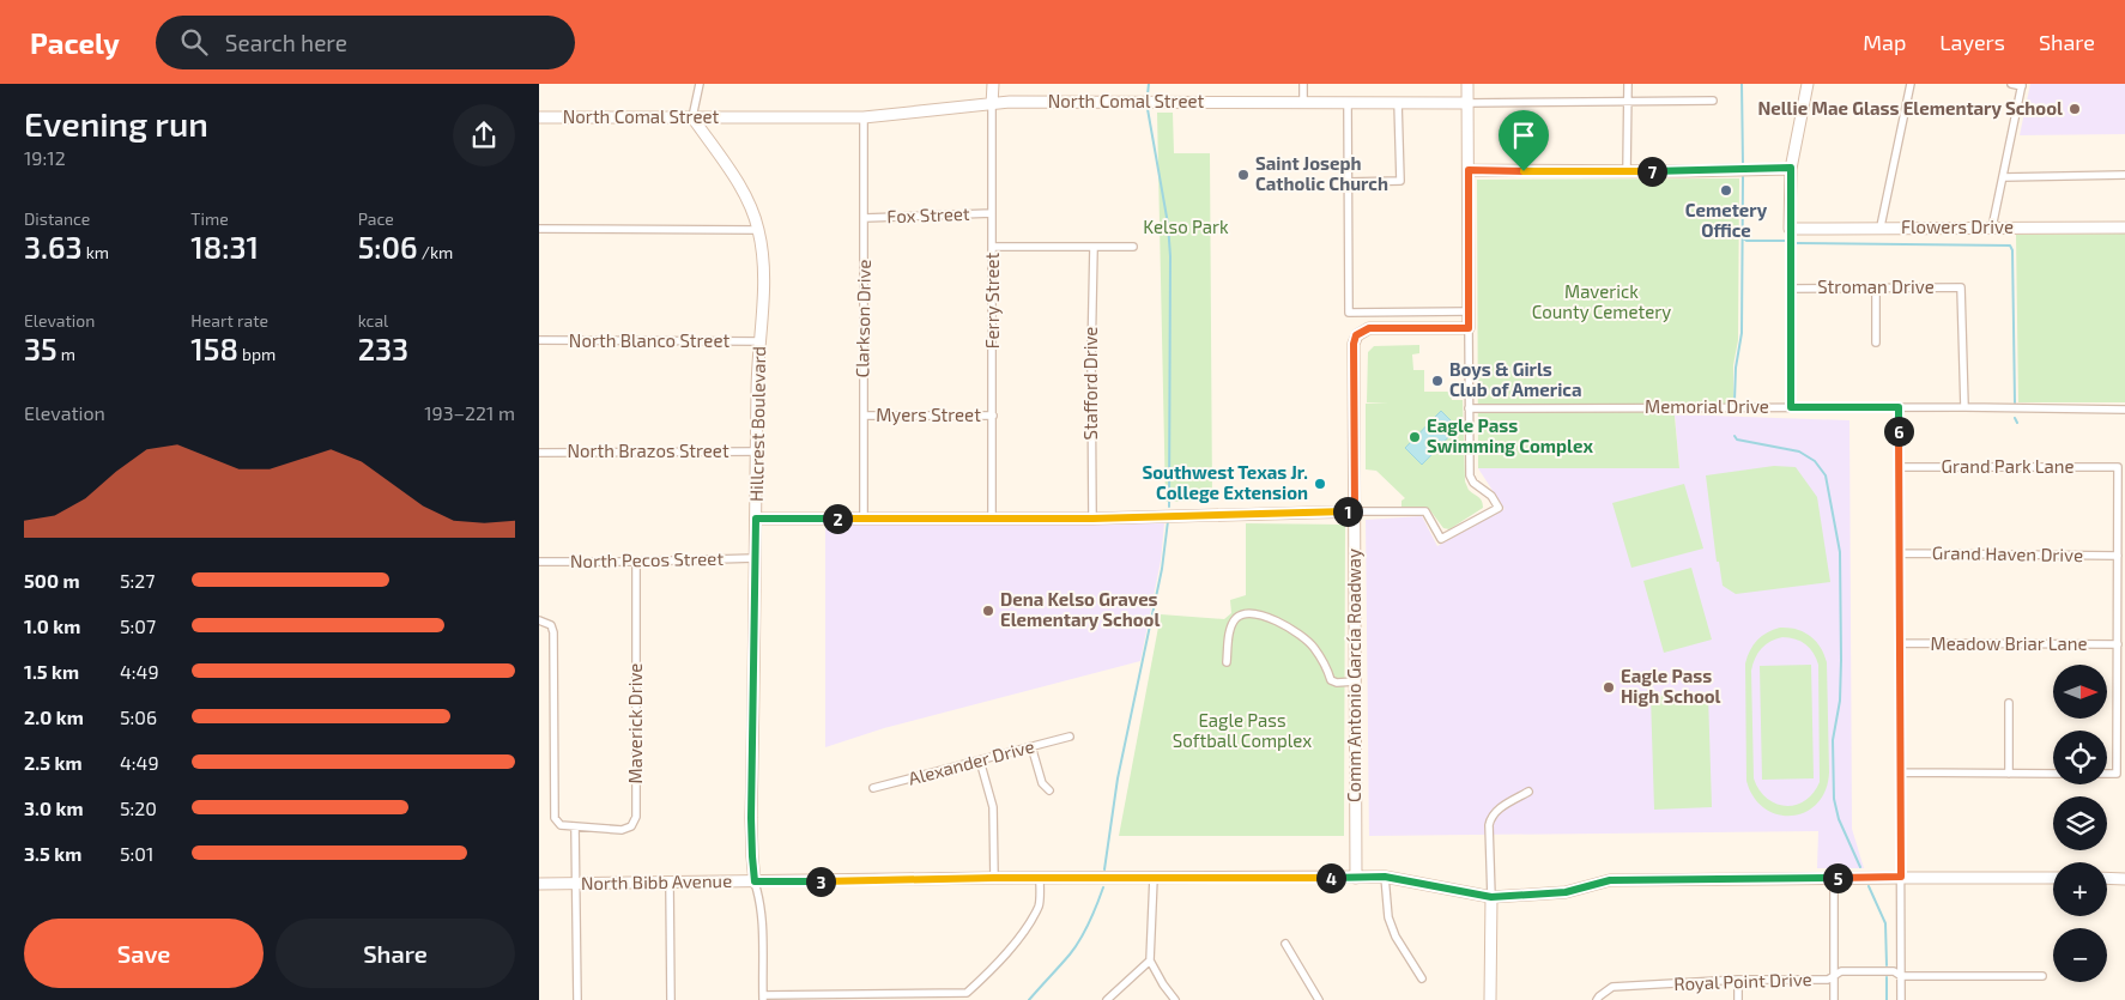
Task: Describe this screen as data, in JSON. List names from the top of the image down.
{
  "streets": {
    "street": [
      "North Comal Street",
      "Fox Street",
      "Flowers Drive",
      "Stroman Drive",
      "Ferry Street",
      "Clarkson Drive",
      "North Blanco Street",
      "Stafford Drive",
      "Memorial Drive",
      "Myers Street",
      "Hillcrest Boulevard",
      "North Brazos Street",
      "Grand Park Lane",
      "Grand Haven Drive",
      "North Pecos Street",
      "Meadow Briar Lane",
      "Comm Antonio García Roadway",
      "Maverick Drive",
      "Alexander Drive",
      "North Bibb Avenue",
      "Royal Point Drive"
    ]
  },
  "crossings": [
    ["North Comal Street", "Ferry Street"],
    ["North Comal Street", "Clarkson Drive"],
    ["North Comal Street", "Hillcrest Boulevard"],
    ["Fox Street", "Ferry Street"],
    ["Fox Street", "Clarkson Drive"],
    ["Stroman Drive", "Memorial Drive"],
    ["Ferry Street", "Myers Street"],
    ["Clarkson Drive", "Myers Street"],
    ["North Blanco Street", "Hillcrest Boulevard"],
    ["Hillcrest Boulevard", "North Brazos Street"],
    ["Hillcrest Boulevard", "North Pecos Street"],
    ["Hillcrest Boulevard", "North Bibb Avenue"],
    ["Grand Park Lane", "Grand Haven Drive"],
    ["North Pecos Street", "Maverick Drive"],
    ["Comm Antonio García Roadway", "North Bibb Avenue"]
  ],
  "parks": ["Kelso Park", "Maverick County Cemetery", "Eagle Pass Softball Complex"],
  "places": [
    "Nellie Mae Glass Elementary School",
    "Saint Joseph Catholic Church",
    "Cemetery Office",
    "Boys & Girls Club of America",
    "Eagle Pass Swimming Complex",
    "Southwest Texas Jr. College Extension",
    "Dena Kelso Graves Elementary School",
    "Eagle Pass High School"
  ],
  "north": "right",
  "page": {
    "header": "Pacely",
    "search": "Search here",
    "nav": ["Map", "Layers", "Share"],
    "heading": ["Evening run", "19:12"],
    "pins": [
      "7",
      "6",
      "1",
      "2",
      "4",
      "5",
      "3"
    ],
    "stats": [
      ["Distance", "3.63 km"],
      ["Time", "18:31"],
      ["Pace", "5:06 /km"],
      ["Elevation", "35 m"],
      ["Heart rate", "158 bpm"],
      ["kcal", "233"]
    ],
    "chart": ["Elevation", "193–221 m"],
    "list": [
      {
        "name": "500 m",
        "note": "5:27"
      },
      {
        "name": "1.0 km",
        "note": "5:07"
      },
      {
        "name": "1.5 km",
        "note": "4:49"
      },
      {
        "name": "2.0 km",
        "note": "5:06"
      },
      {
        "name": "2.5 km",
        "note": "4:49"
      },
      {
        "name": "3.0 km",
        "note": "5:20"
      },
      {
        "name": "3.5 km",
        "note": "5:01"
      }
    ],
    "map_buttons": ["+", "−"],
    "buttons": ["Save", "Share"]
  }
}
